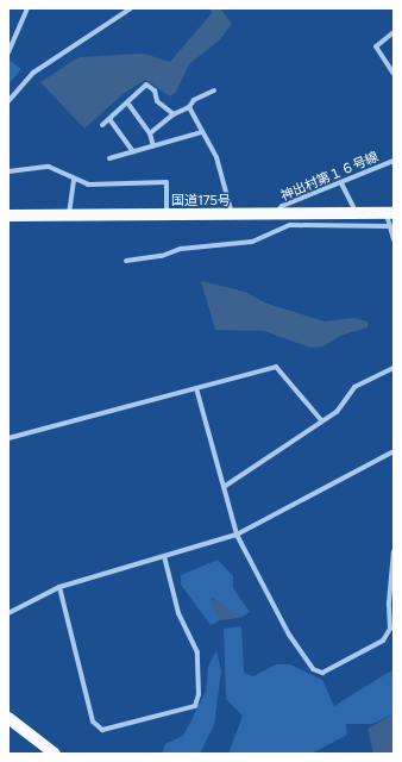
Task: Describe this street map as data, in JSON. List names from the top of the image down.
{
  "streets": {
    "highway": ["国道175号"],
    "street": ["神出村第１６号線"]
  },
  "crossings": [
    ["神出村第１６号線", "国道175号"]
  ]
}
